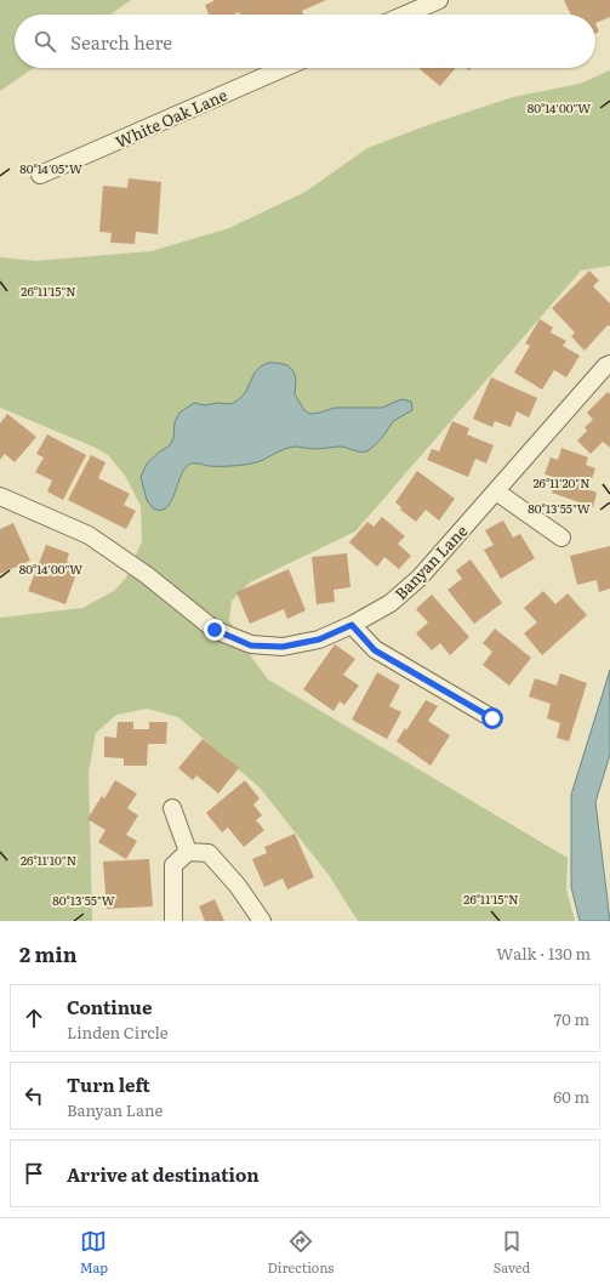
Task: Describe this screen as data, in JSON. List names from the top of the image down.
{
  "streets": {
    "street": ["White Oak Lane", "Banyan Lane"]
  },
  "page": {
    "search": "Search here",
    "heading": ["2 min", "Walk · 130 m"],
    "list": [
      ["Continue", "Linden Circle", "70 m"],
      ["Turn left", "Banyan Lane", "60 m"],
      "Arrive at destination"
    ],
    "nav": ["Map", "Directions", "Saved"]
  },
  "coordinates": [
    "80°14'00\"W",
    "80°14'05\"W",
    "26°11'15\"N",
    "26°11'20\"N",
    "80°13'55\"W",
    "26°11'10\"N"
  ]
}
